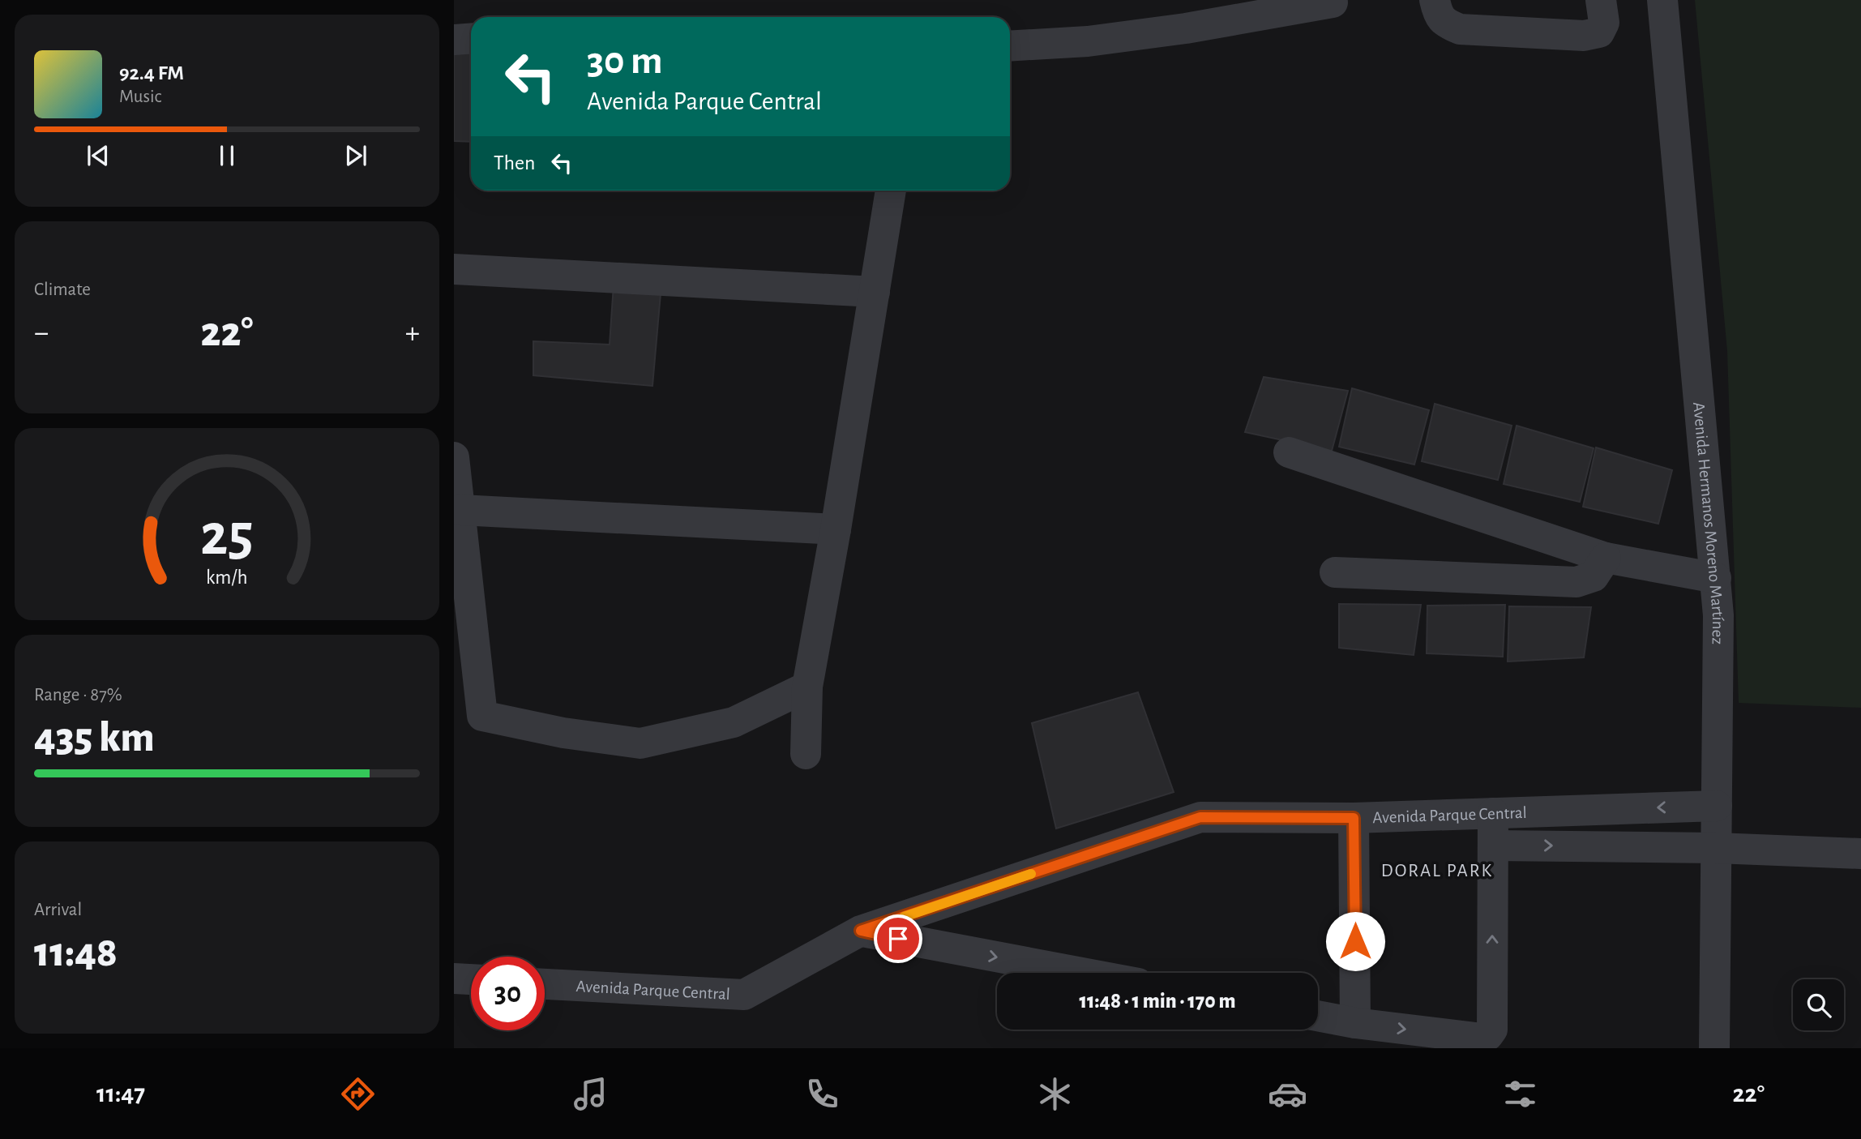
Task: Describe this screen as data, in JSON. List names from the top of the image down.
{
  "streets": {
    "street": ["Avenida Hermanos Moreno Martínez", "Avenida Parque Central"]
  },
  "crossings": [
    ["Avenida Hermanos Moreno Martínez", "Avenida Parque Central"]
  ],
  "districts": ["DORAL PARK"],
  "page": {
    "turn": ["30 m", "Avenida Parque Central"],
    "song": ["92.4 FM", "Music"],
    "then": "Then",
    "tile": [
      "Climate",
      ["Range · 87%", "435 km"],
      ["Arrival", "11:48"]
    ],
    "heat": ["−", "22°", "+"],
    "limit": "30",
    "trip": "11:48 · 1 min · 170 m",
    "tabs": ["11:47", "22°"],
    "gauge": ["25", "km/h"]
  }
}
